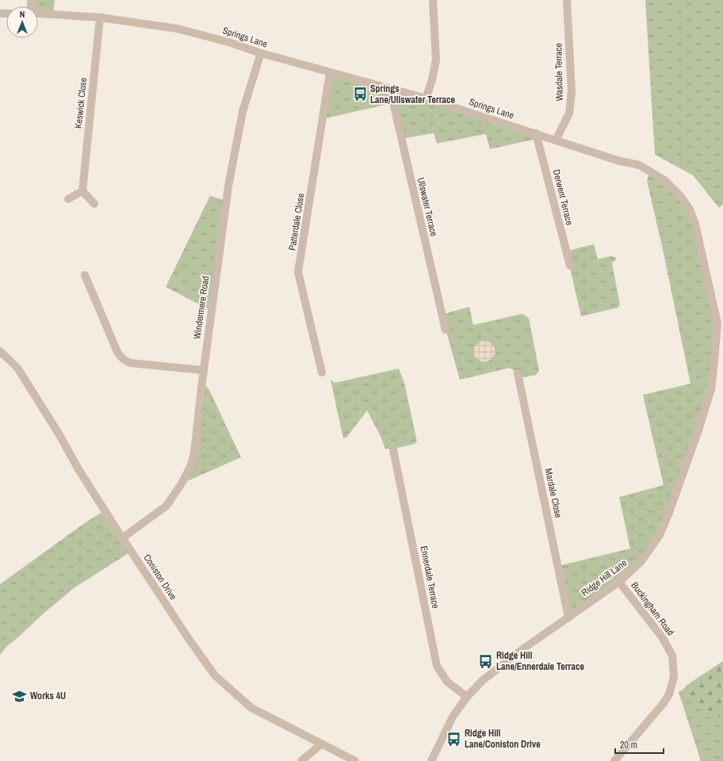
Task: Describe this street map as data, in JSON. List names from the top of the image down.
{
  "streets": {
    "street": [
      "Springs Lane",
      "Wasdale Terrace",
      "Keswick Close",
      "Derwent Terrace",
      "Ullswater Terrace",
      "Patterdale Close",
      "Windermere Road",
      "Mardale Close",
      "Coniston Drive",
      "Ennerdale Terrace",
      "Ridge Hill Lane",
      "Buckingham Road"
    ]
  },
  "crossings": [
    ["Springs Lane", "Wasdale Terrace"],
    ["Springs Lane", "Keswick Close"],
    ["Springs Lane", "Derwent Terrace"],
    ["Springs Lane", "Ullswater Terrace"],
    ["Springs Lane", "Patterdale Close"],
    ["Springs Lane", "Windermere Road"],
    ["Springs Lane", "Ridge Hill Lane"],
    ["Windermere Road", "Coniston Drive"],
    ["Mardale Close", "Ridge Hill Lane"],
    ["Ennerdale Terrace", "Ridge Hill Lane"],
    ["Ridge Hill Lane", "Buckingham Road"]
  ],
  "places": {
    "bus stop": ["Springs Lane/Ullswater Terrace", "Ridge Hill Lane/Ennerdale Terrace", "Ridge Hill Lane/Coniston Drive"],
    "school or university": ["Works 4U"]
  },
  "scale_bar": "20 m",
  "north": "top"
}
